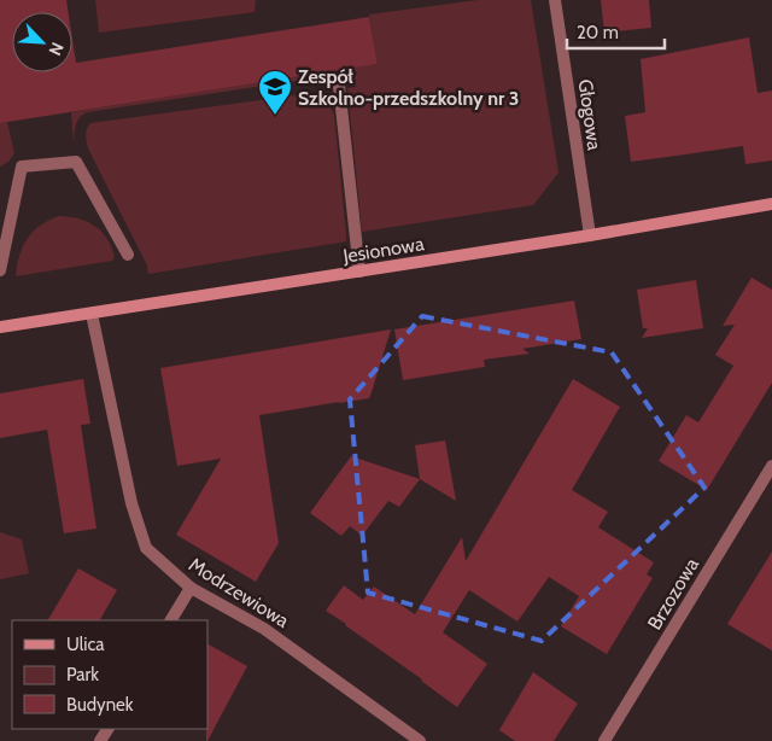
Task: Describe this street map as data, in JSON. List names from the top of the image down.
{
  "streets": {
    "street": [
      "Głogowa",
      "Jesionowa",
      "Modrzewiowa",
      "Brzozowa"
    ]
  },
  "crossings": [
    ["Głogowa", "Jesionowa"],
    ["Jesionowa", "Modrzewiowa"]
  ],
  "places": {
    "school or university": ["Zespół Szkolno-przedszkolny nr 3"]
  },
  "legend": ["Ulica", "Park", "Budynek"],
  "scale_bar": "20 m",
  "north": "bottom right"
}
